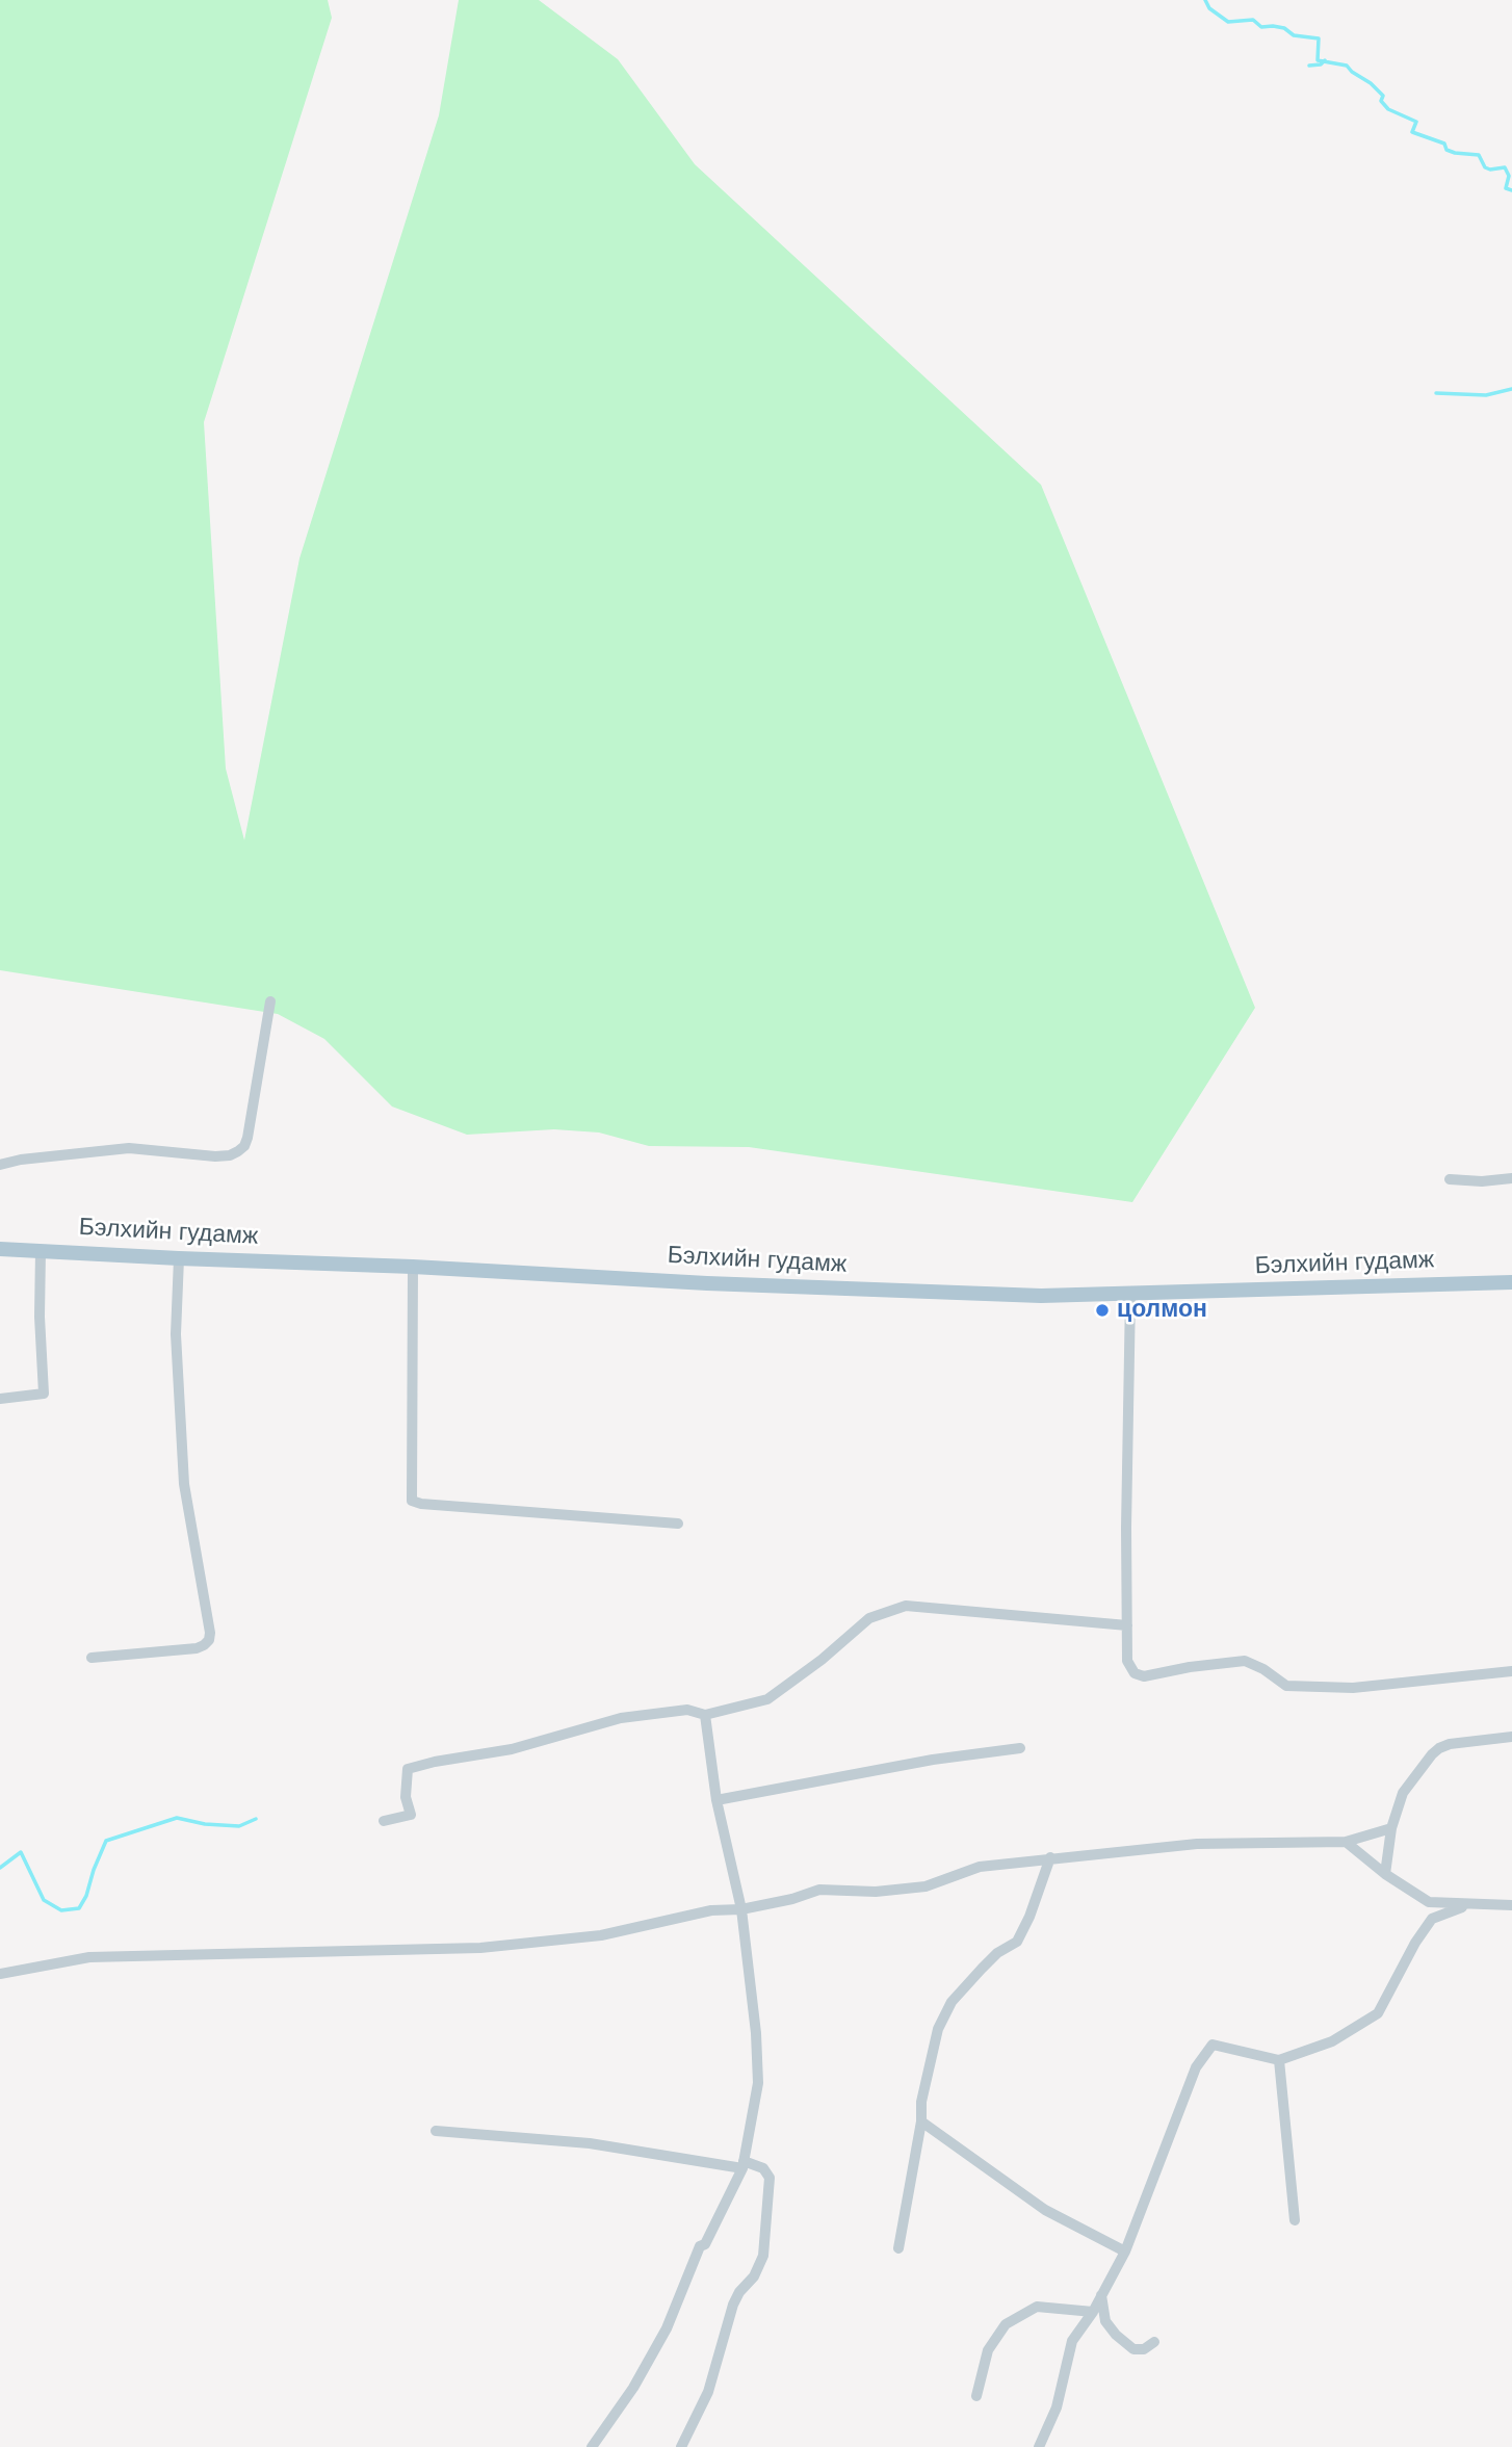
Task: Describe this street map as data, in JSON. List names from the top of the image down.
{
  "streets": {
    "main road": ["Бэлхийн гудамж"]
  },
  "places": ["цолмон"]
}
